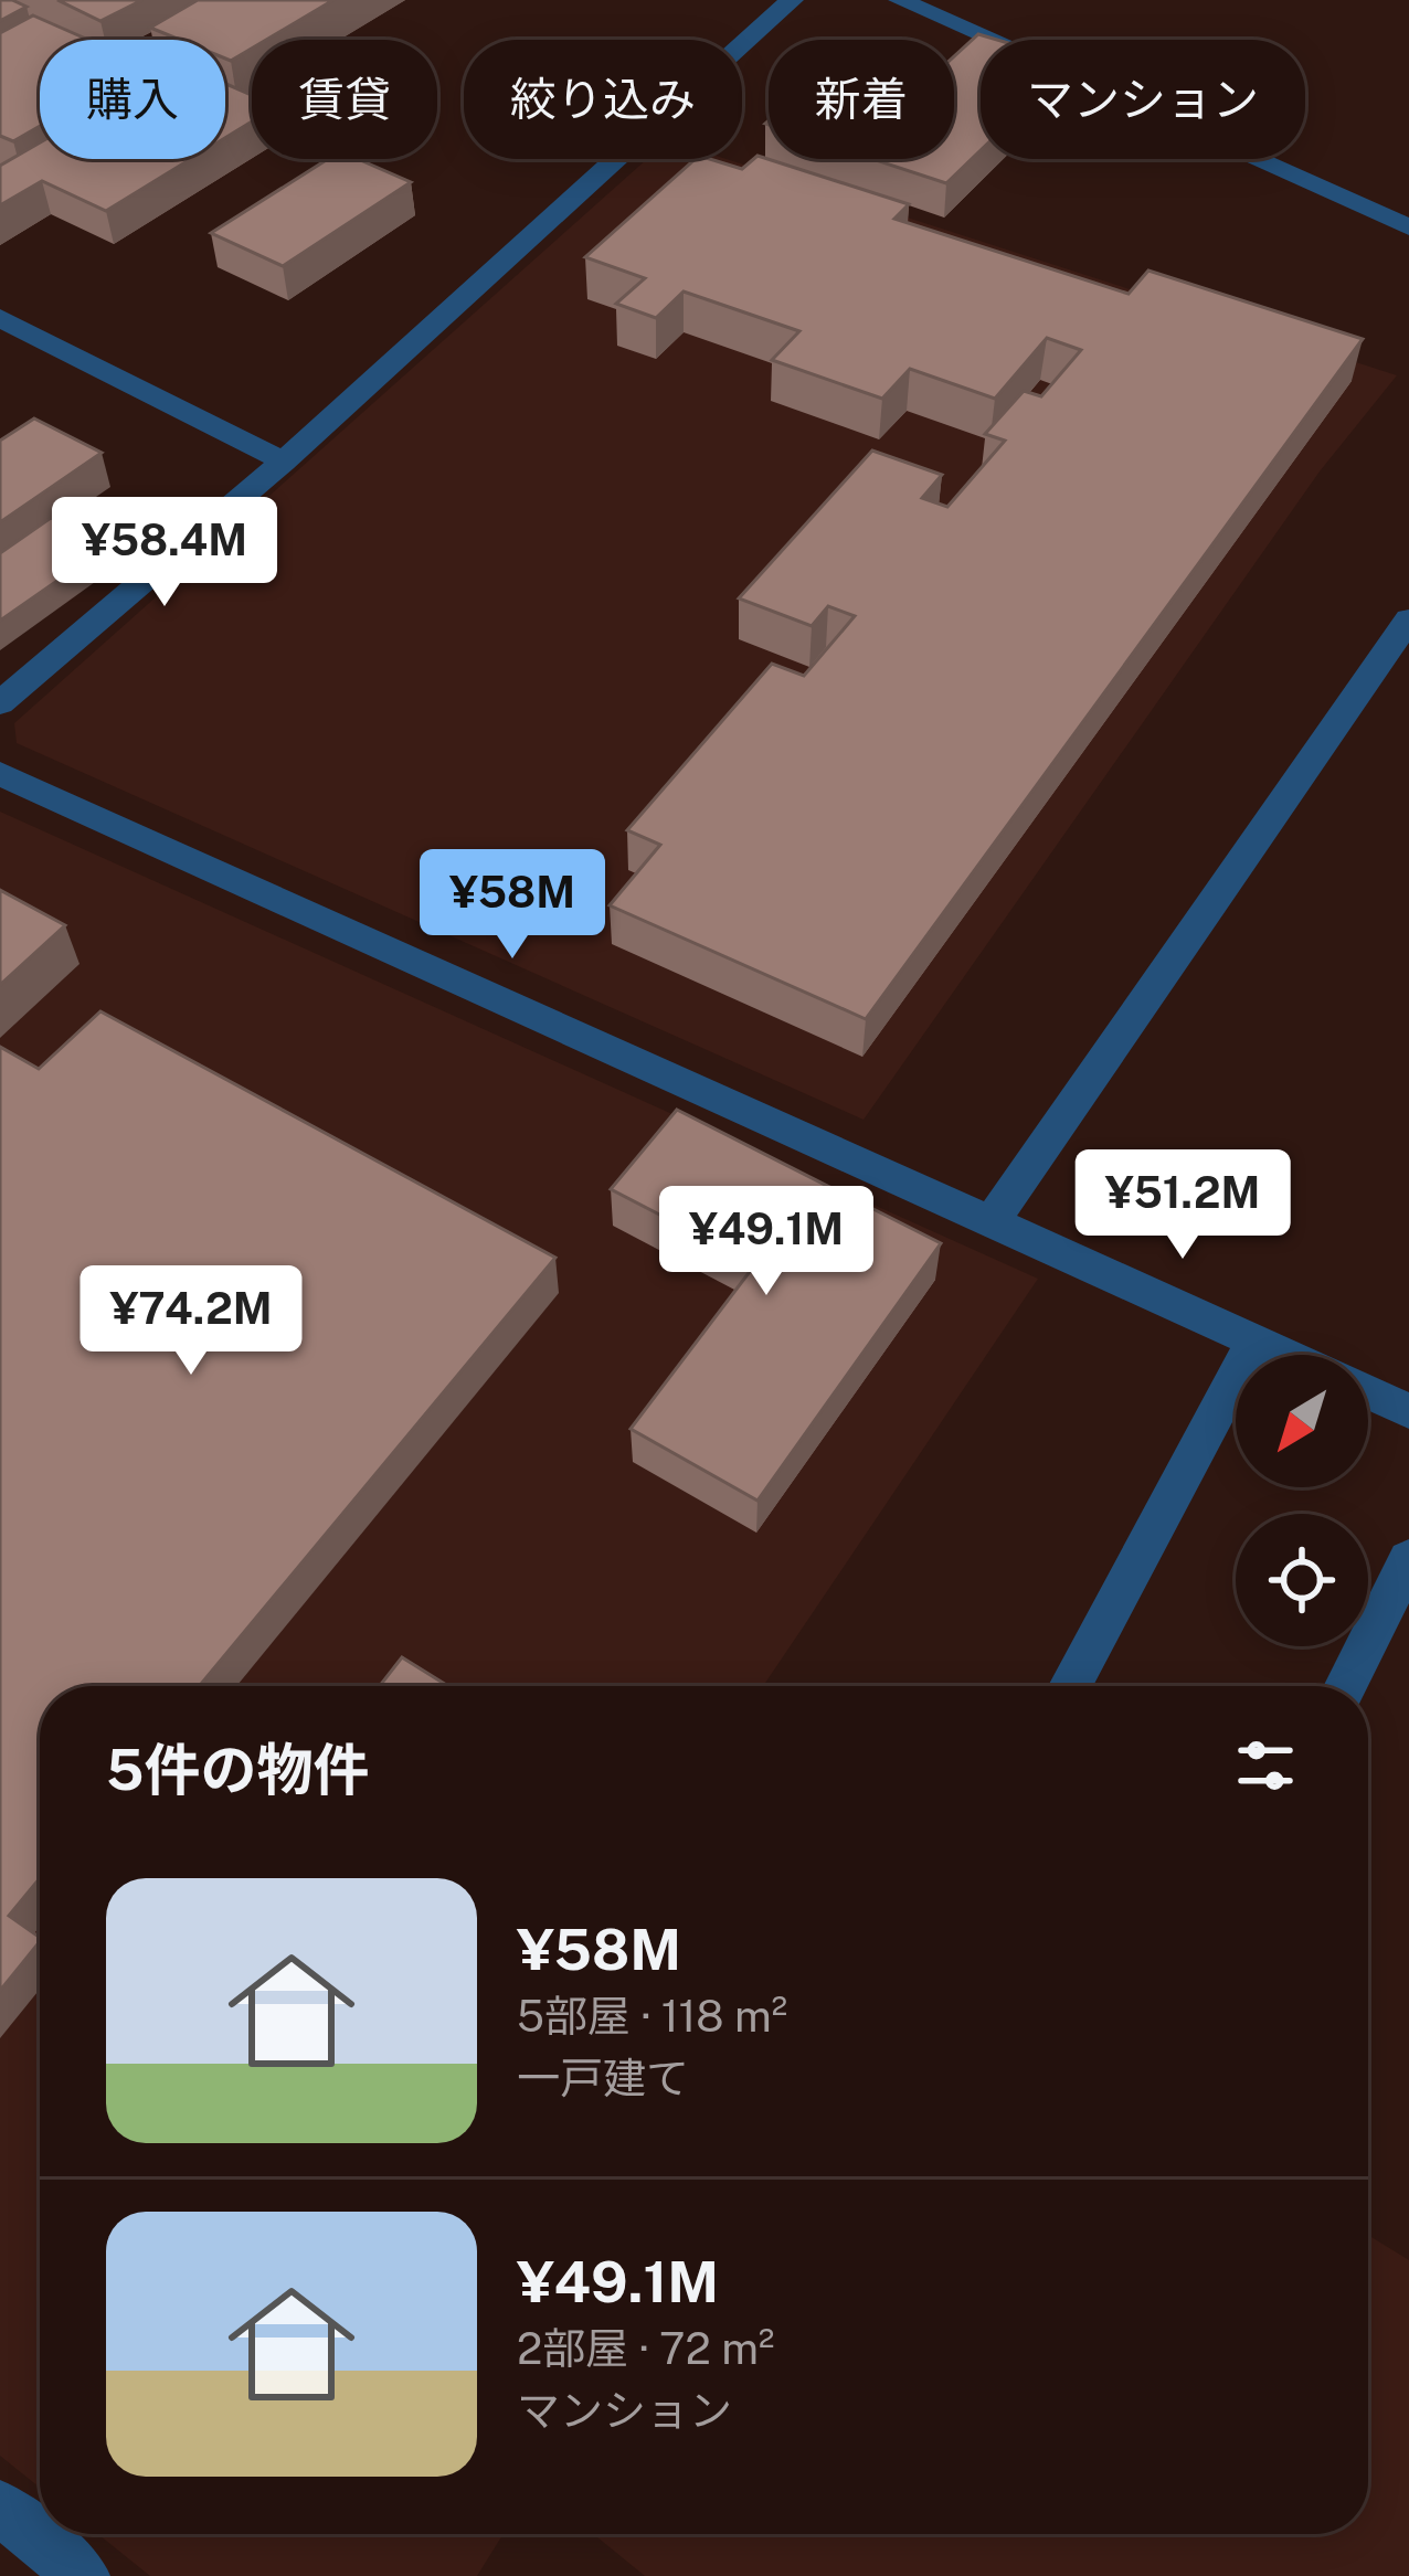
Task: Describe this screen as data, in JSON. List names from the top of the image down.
{
  "north": "bottom left",
  "page": {
    "chip": [
      "購入",
      "賃貸",
      "絞り込み",
      "新着",
      "マンション"
    ],
    "price": [
      "¥58.4M",
      "¥58M",
      "¥51.2M",
      "¥49.1M",
      "¥74.2M"
    ],
    "heading": "5件の物件",
    "list": [
      {
        "name": "¥58M",
        "note": "5部屋 · 118 m² · 一戸建て"
      },
      {
        "name": "¥49.1M",
        "note": "2部屋 · 72 m² · マンション"
      }
    ]
  }
}
